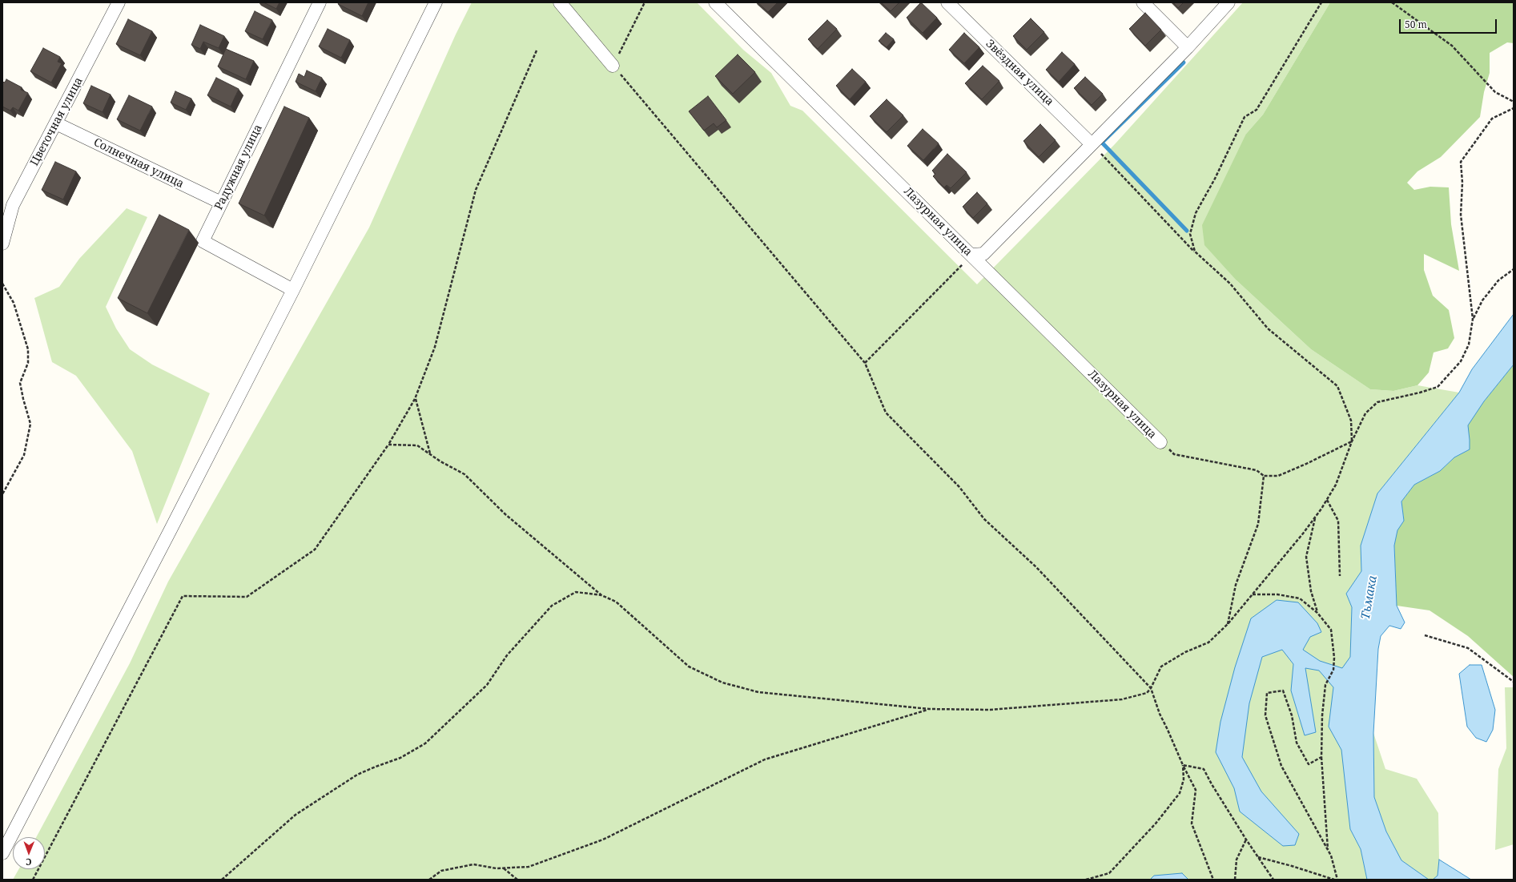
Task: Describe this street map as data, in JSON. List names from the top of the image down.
{
  "streets": {
    "street": [
      "Звёздная улица",
      "Цветочная улица",
      "Солнечная улица",
      "Радужная улица",
      "Лазурная улица"
    ]
  },
  "crossings": [
    ["Цветочная улица", "Солнечная улица"],
    ["Солнечная улица", "Радужная улица"]
  ],
  "water": ["Тьмака"],
  "scale_bar": "50 m",
  "north": "bottom"
}
